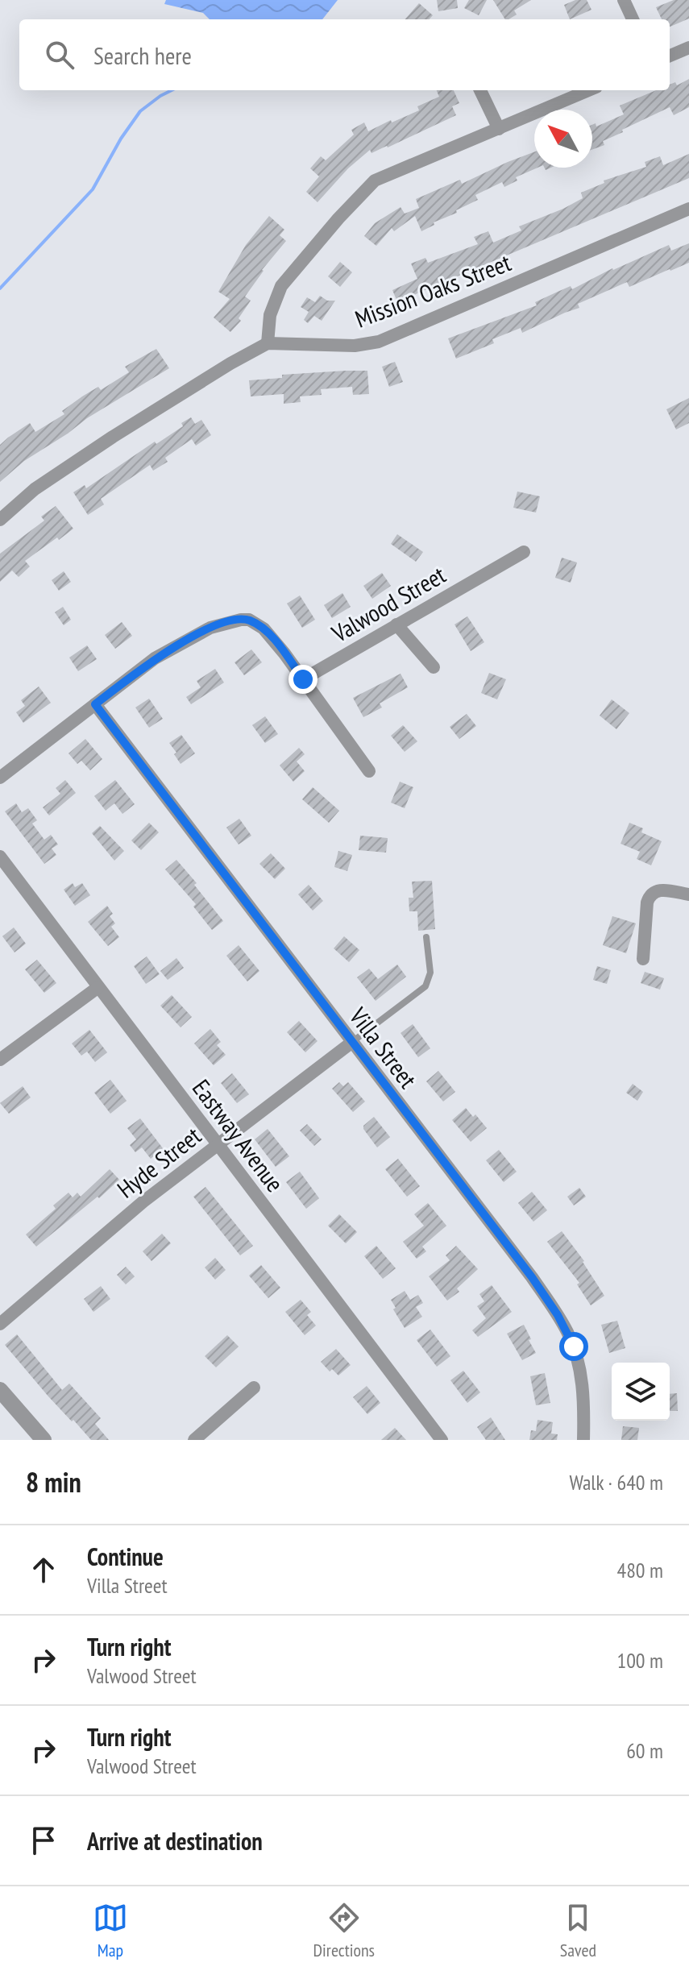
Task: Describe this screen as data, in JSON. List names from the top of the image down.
{
  "streets": {
    "street": [
      "Mission Oaks Street",
      "Valwood Street",
      "Villa Street",
      "Eastway Avenue",
      "Hyde Street"
    ]
  },
  "crossings": [
    ["Villa Street", "Hyde Street"],
    ["Eastway Avenue", "Hyde Street"]
  ],
  "north": "top left",
  "page": {
    "search": "Search here",
    "heading": ["8 min", "Walk · 640 m"],
    "list": [
      ["Continue", "Villa Street", "480 m"],
      ["Turn right", "Valwood Street", "100 m"],
      ["Turn right", "Valwood Street", "60 m"],
      "Arrive at destination"
    ],
    "nav": ["Map", "Directions", "Saved"]
  }
}
